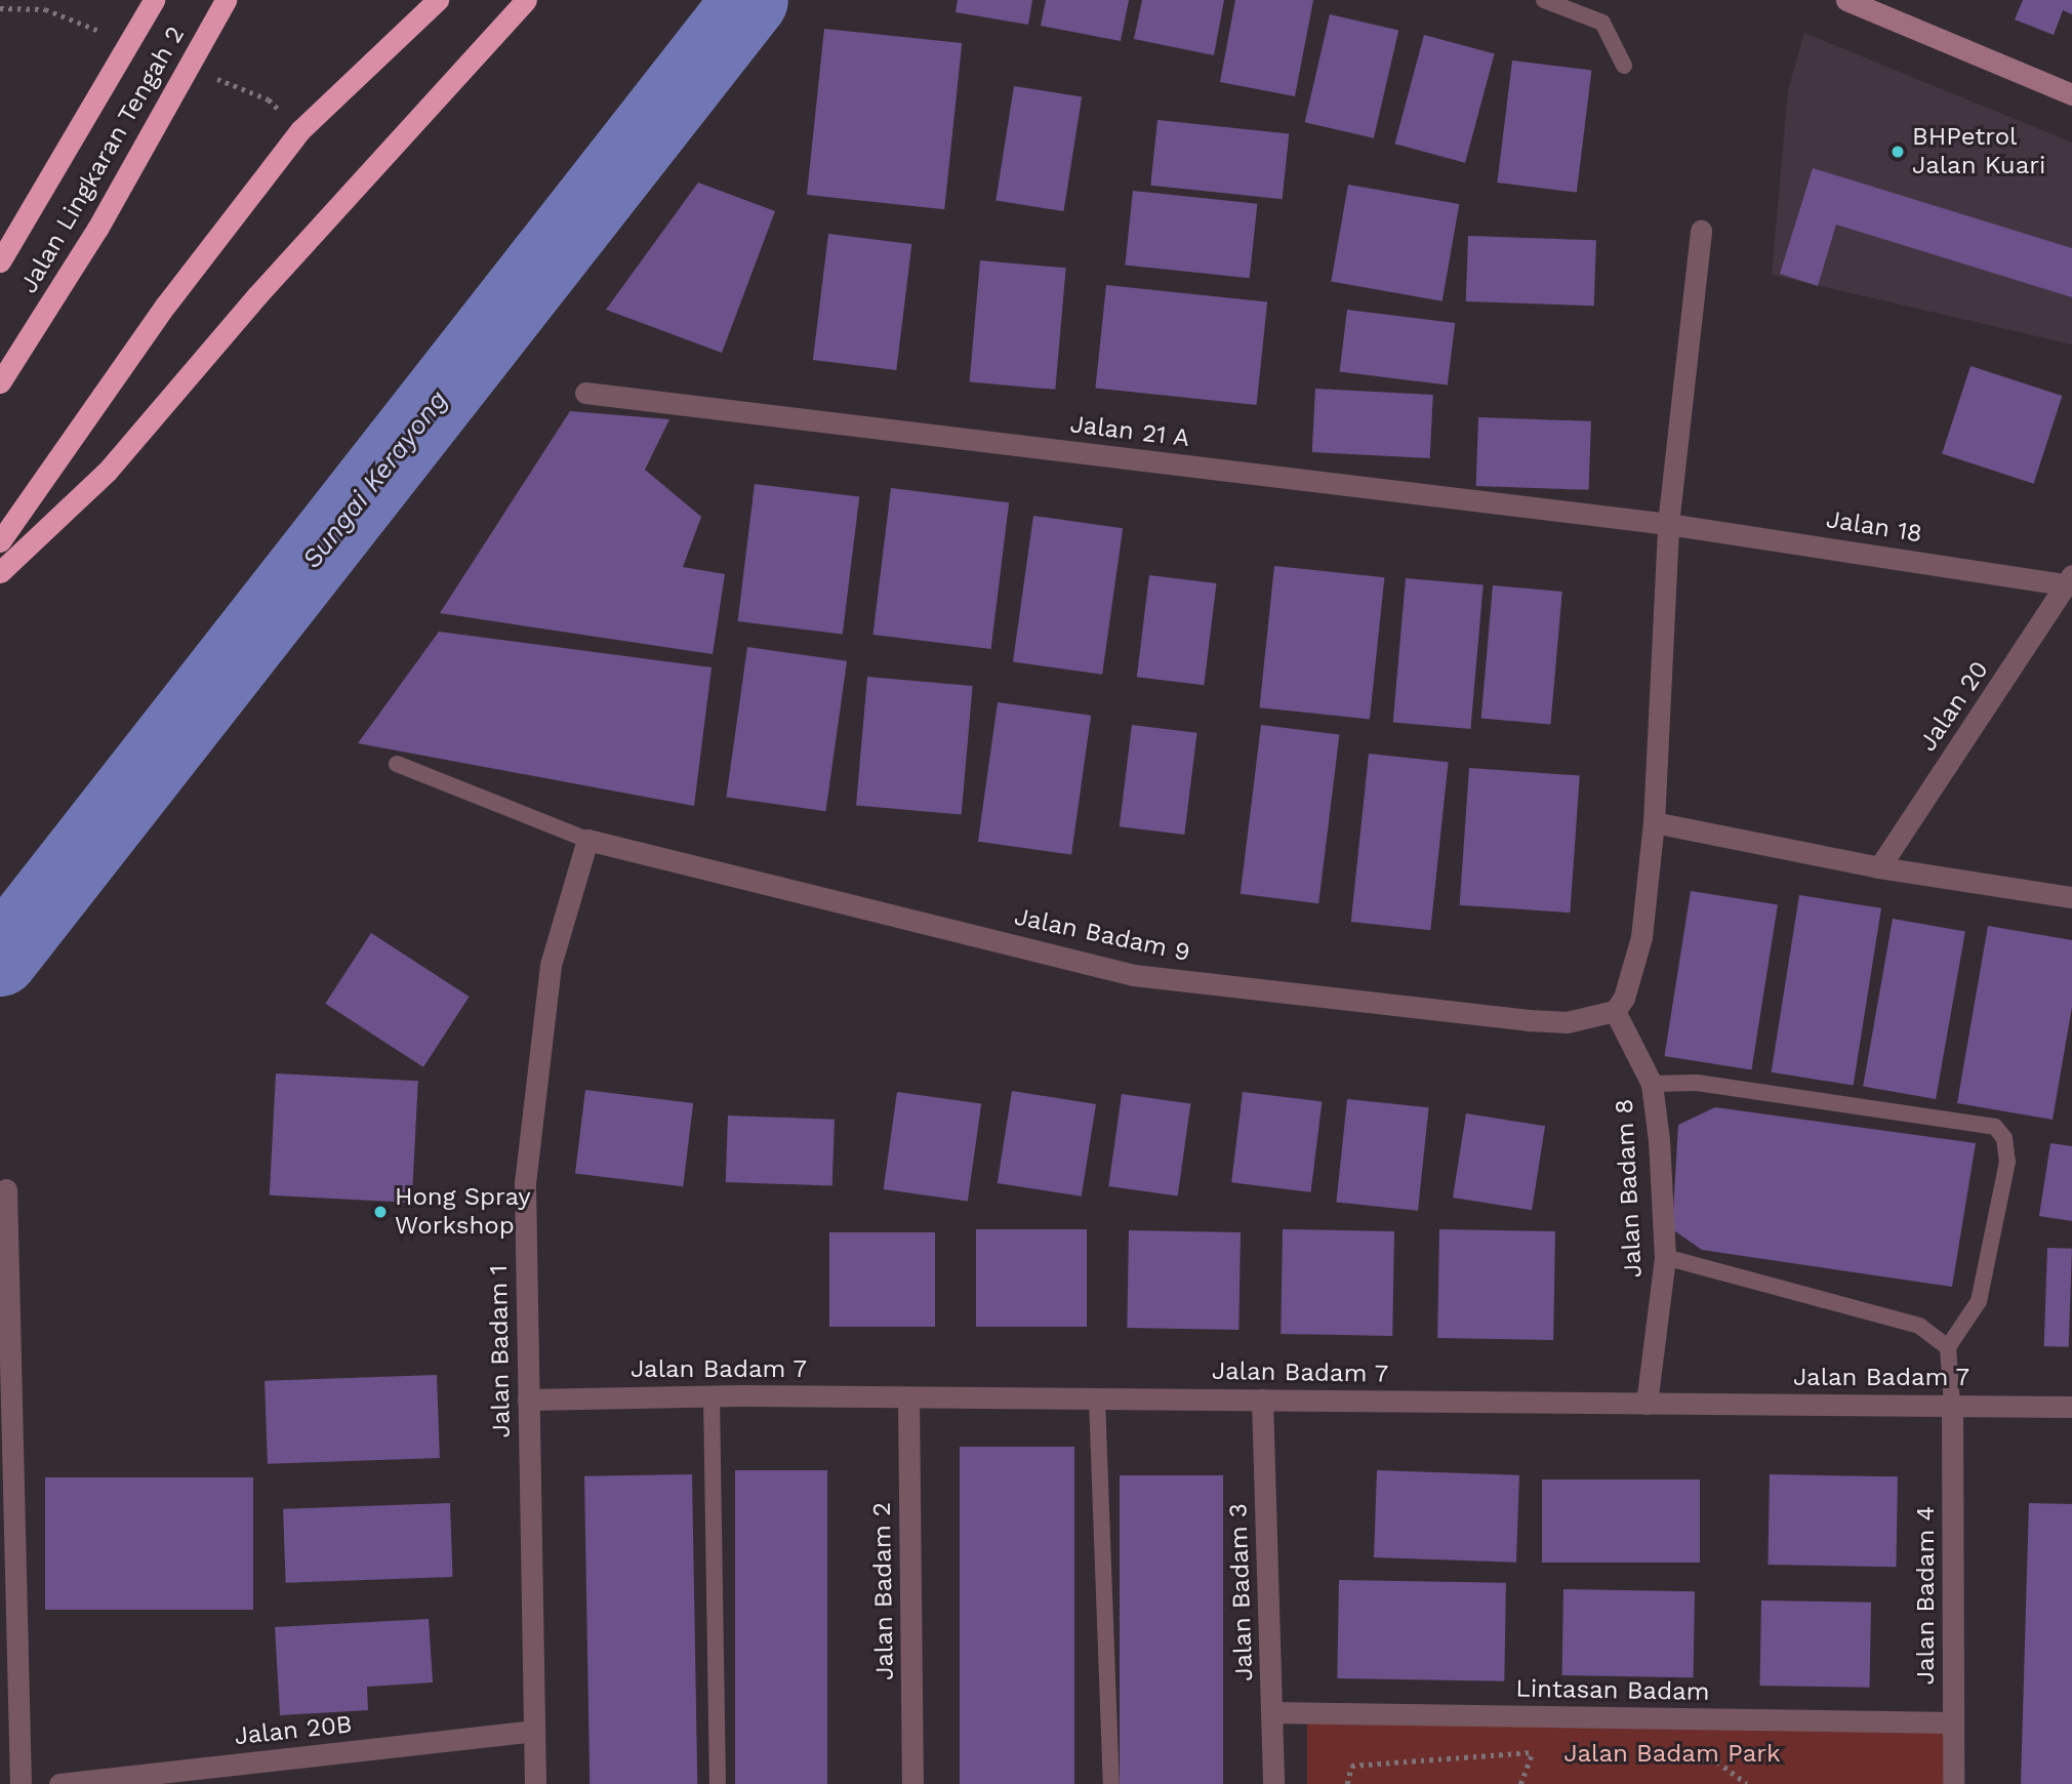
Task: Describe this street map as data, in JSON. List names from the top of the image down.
{
  "streets": {
    "highway": ["Jalan Lingkaran Tengah 2"],
    "street": [
      "Jalan 21 A",
      "Jalan 18",
      "Jalan 20",
      "Jalan Badam 9",
      "Jalan Badam 8",
      "Jalan Badam 1",
      "Jalan Badam 7",
      "Jalan Badam 2",
      "Jalan Badam 3",
      "Jalan Badam 4",
      "Lintasan Badam",
      "Jalan 20B"
    ]
  },
  "crossings": [
    ["Jalan 21 A", "Jalan 18"],
    ["Jalan 18", "Jalan 20"],
    ["Jalan Badam 9", "Jalan Badam 8"],
    ["Jalan Badam 9", "Jalan Badam 1"],
    ["Jalan Badam 8", "Jalan Badam 7"],
    ["Jalan Badam 1", "Jalan Badam 7"],
    ["Jalan Badam 1", "Jalan 20B"],
    ["Jalan Badam 7", "Jalan Badam 2"],
    ["Jalan Badam 7", "Jalan Badam 3"],
    ["Jalan Badam 7", "Jalan Badam 4"],
    ["Jalan Badam 3", "Lintasan Badam"],
    ["Jalan Badam 4", "Lintasan Badam"]
  ],
  "water": ["Sungai Kerayong"],
  "parks": ["Jalan Badam Park"],
  "places": ["BHPetrol Jalan Kuari", "Hong Spray Workshop"]
}
